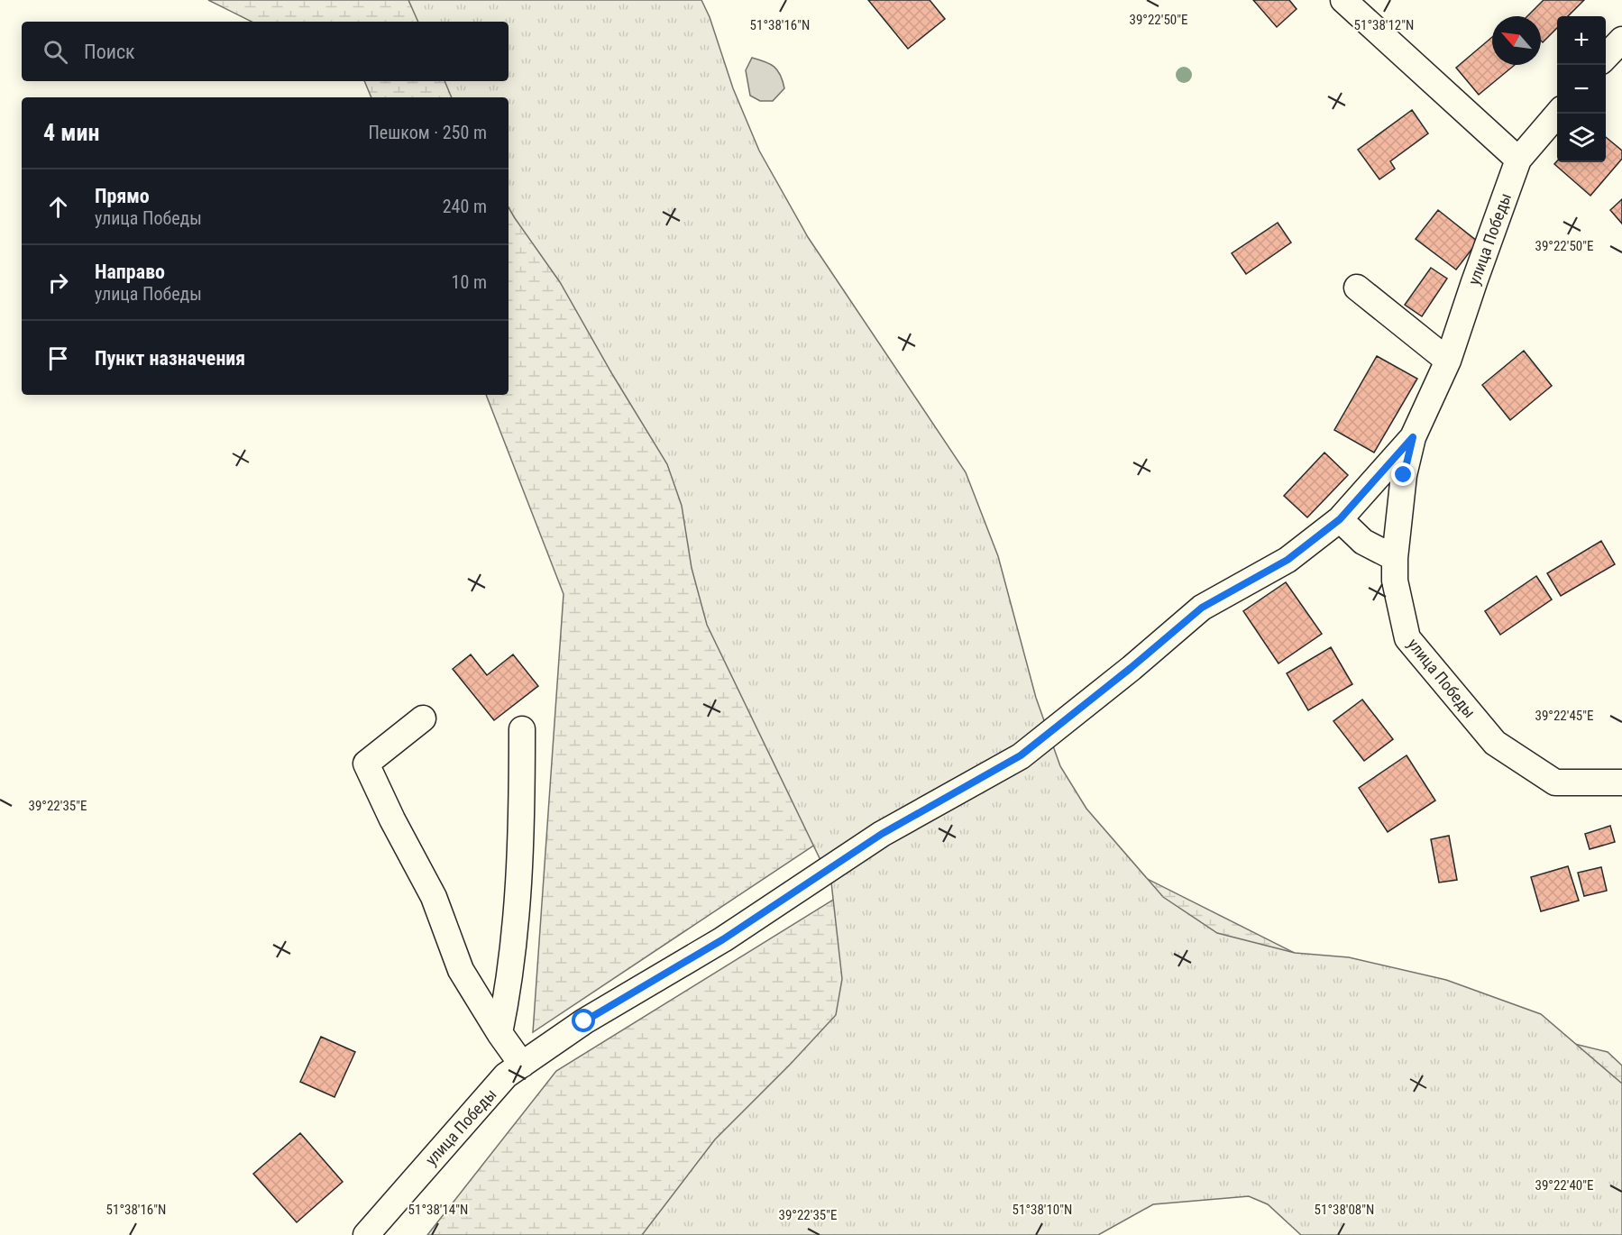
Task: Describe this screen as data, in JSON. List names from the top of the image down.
{
  "streets": {
    "street": ["улица Победы"]
  },
  "north": "top left",
  "page": {
    "map_buttons": ["+", "−"],
    "search": "Поиск",
    "heading": ["4 мин", "Пешком · 250 m"],
    "list": [
      ["Прямо", "улица Победы", "240 m"],
      ["Направо", "улица Победы", "10 m"],
      "Пункт назначения"
    ]
  },
  "coordinates": [
    "39°22'50\"E",
    "51°38'16\"N",
    "51°38'12\"N",
    "39°22'45\"E",
    "39°22'35\"E",
    "39°22'40\"E",
    "51°38'14\"N",
    "51°38'10\"N",
    "51°38'08\"N"
  ]
}
